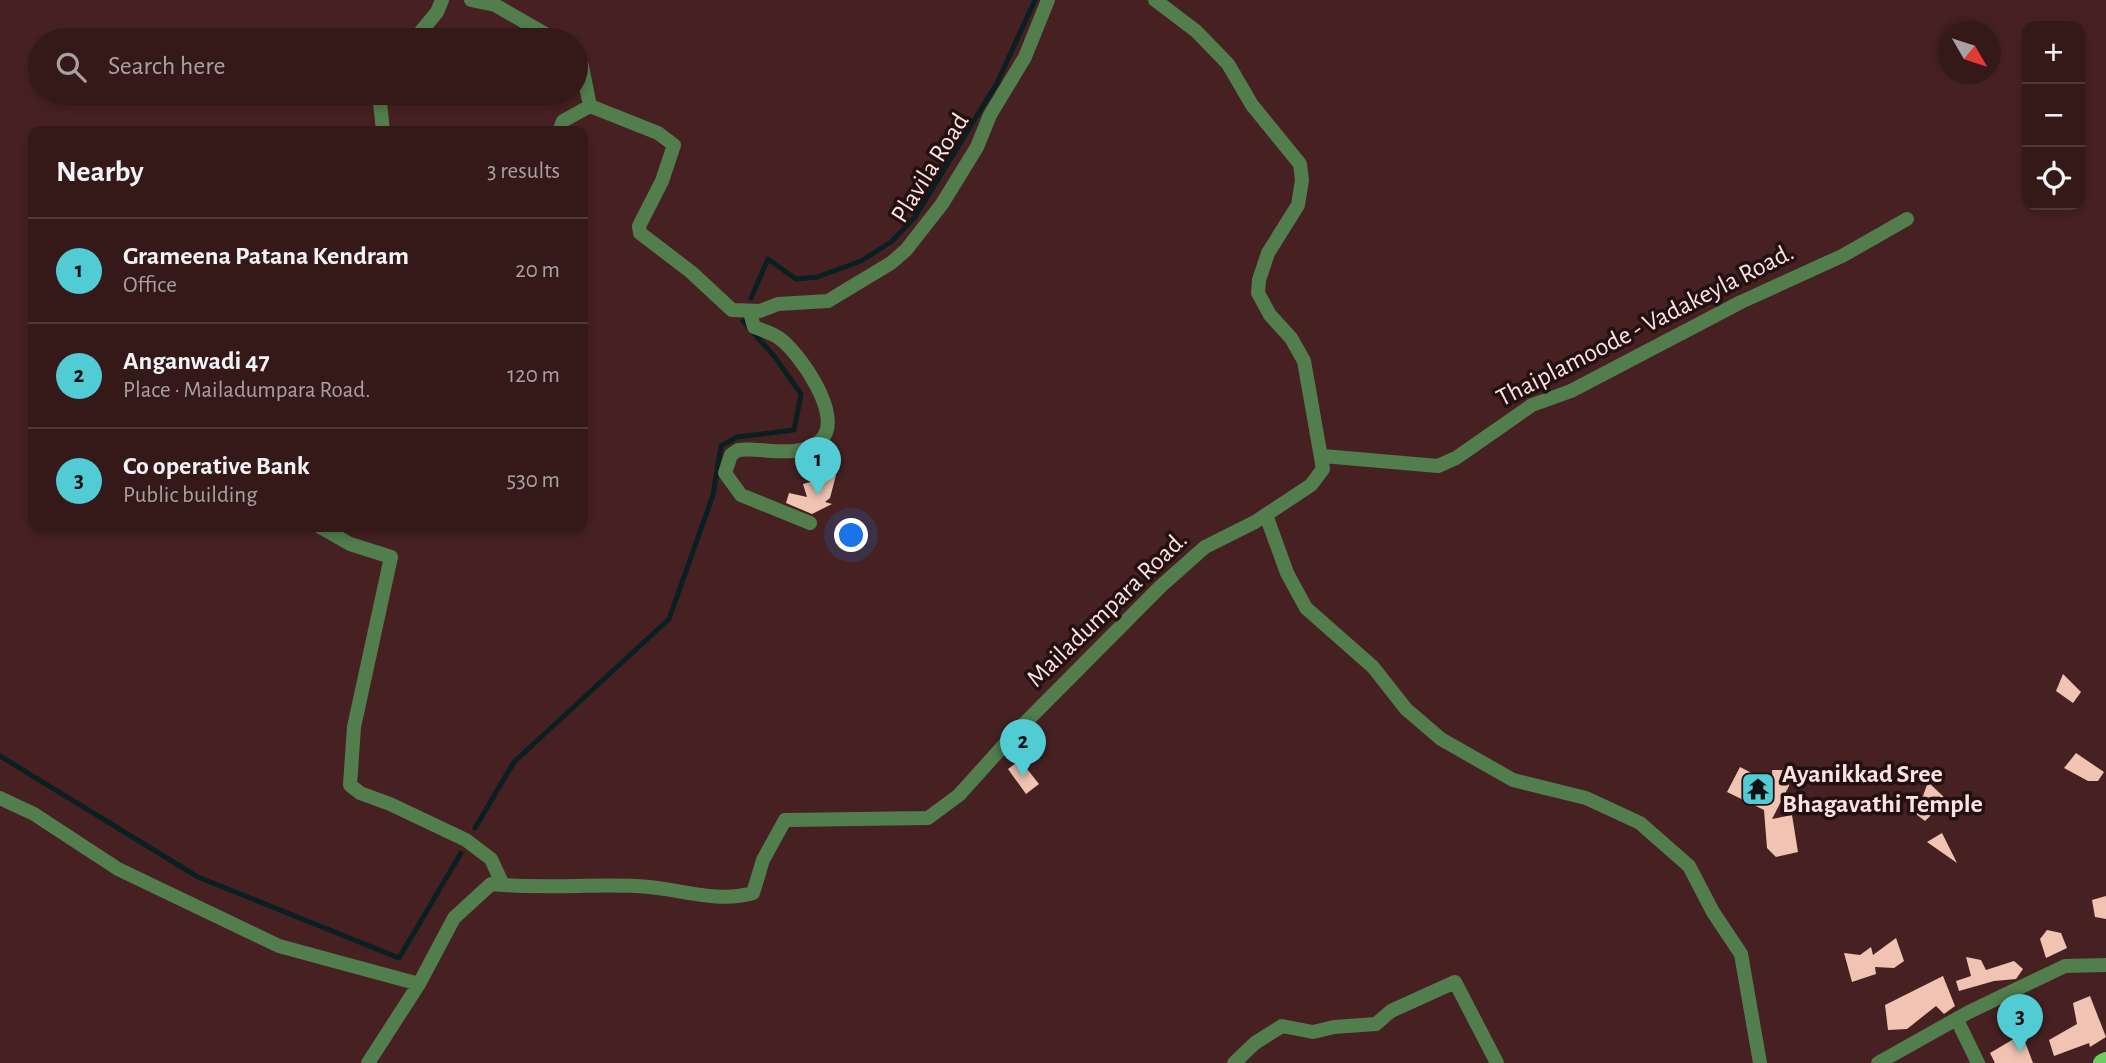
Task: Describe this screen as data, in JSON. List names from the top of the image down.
{
  "streets": {
    "street": ["Plavila Road", "Thaiplamoode - Vadakeyla Road.", "Mailadumpara Road."]
  },
  "crossings": [
    ["Thaiplamoode - Vadakeyla Road.", "Mailadumpara Road."]
  ],
  "places": {
    "temple": ["Ayanikkad Sree Bhagavathi Temple"]
  },
  "north": "bottom right",
  "page": {
    "map_buttons": ["+", "−"],
    "search": "Search here",
    "heading": ["Nearby", "3 results"],
    "list": [
      {
        "mark": "1",
        "name": "Grameena Patana Kendram",
        "note": "Office",
        "value": "20 m"
      },
      {
        "mark": "2",
        "name": "Anganwadi 47",
        "note": "Place · Mailadumpara Road.",
        "value": "120 m"
      },
      {
        "mark": "3",
        "name": "Co operative Bank",
        "note": "Public building",
        "value": "530 m"
      }
    ],
    "pins": ["1", "2", "3"]
  }
}
